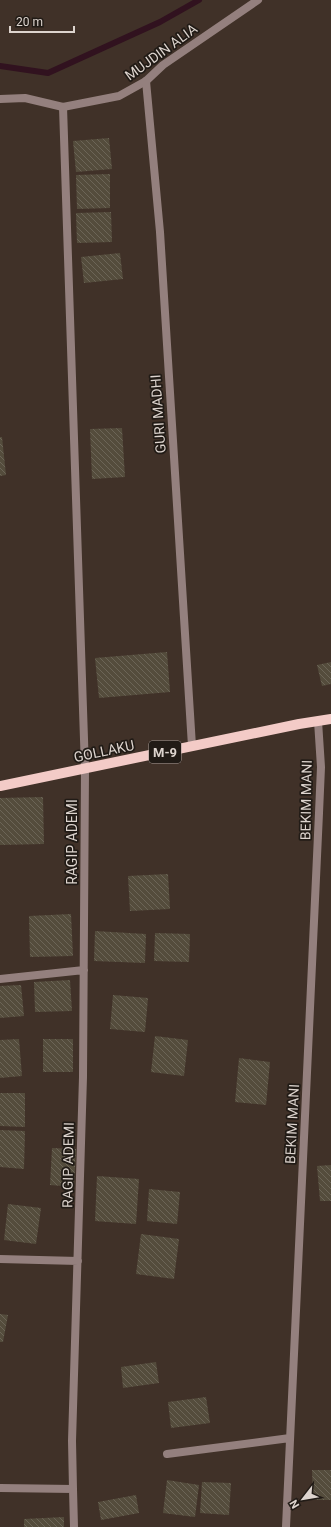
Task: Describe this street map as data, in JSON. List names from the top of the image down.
{
  "streets": {
    "main road": ["GOLLAKU", "M-9"],
    "street": [
      "MUJDIN ALIA",
      "GURI MADHI",
      "BEKIM MANI",
      "RAGIP ADEMI"
    ]
  },
  "crossings": [
    ["MUJDIN ALIA", "GURI MADHI"],
    ["MUJDIN ALIA", "RAGIP ADEMI"],
    ["GURI MADHI", "GOLLAKU"],
    ["GOLLAKU", "BEKIM MANI"],
    ["GOLLAKU", "RAGIP ADEMI"]
  ],
  "scale_bar": "20 m",
  "north": "bottom left"
}
